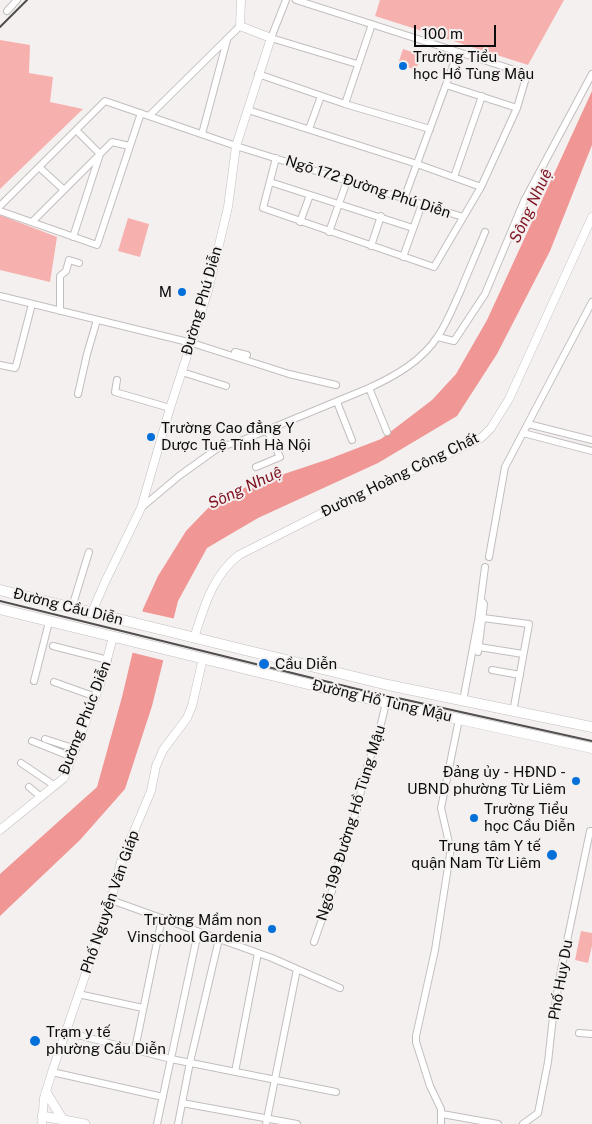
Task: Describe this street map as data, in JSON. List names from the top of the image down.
{
  "streets": {
    "highway": ["Đường Cầu Diễn", "Đường Hồ Tùng Mậu"],
    "street": [
      "Ngõ 172 Đường Phú Diễn",
      "Đường Phú Diễn",
      "Đường Hoàng Công Chất",
      "Đường Phúc Diễn",
      "Ngõ 199 Đường Hồ Tùng Mậu",
      "Phố Nguyễn Văn Giáp",
      "Phố Huy Du"
    ]
  },
  "crossings": [
    ["Ngõ 172 Đường Phú Diễn", "Đường Phú Diễn"],
    ["Đường Phú Diễn", "Đường Cầu Diễn"],
    ["Đường Hoàng Công Chất", "Đường Hồ Tùng Mậu"],
    ["Đường Cầu Diễn", "Đường Hồ Tùng Mậu"],
    ["Đường Cầu Diễn", "Đường Phúc Diễn"],
    ["Đường Hồ Tùng Mậu", "Ngõ 199 Đường Hồ Tùng Mậu"],
    ["Đường Hồ Tùng Mậu", "Phố Nguyễn Văn Giáp"]
  ],
  "water": ["Sông Nhuệ"],
  "places": [
    "Trường Tiểu học Hồ Tùng Mậu",
    "M",
    "Trường Cao đẳng Y Dược Tuệ Tĩnh Hà Nội",
    "Cầu Diễn",
    "Đảng ủy - HĐND - UBND phường Từ Liêm",
    "Trường Tiểu học Cầu Diễn",
    "Trung tâm Y tế quận Nam Từ Liêm",
    "Trường Mầm non Vinschool Gardenia",
    "Trạm y tế phường Cầu Diễn"
  ],
  "scale_bar": "100 m"
}
